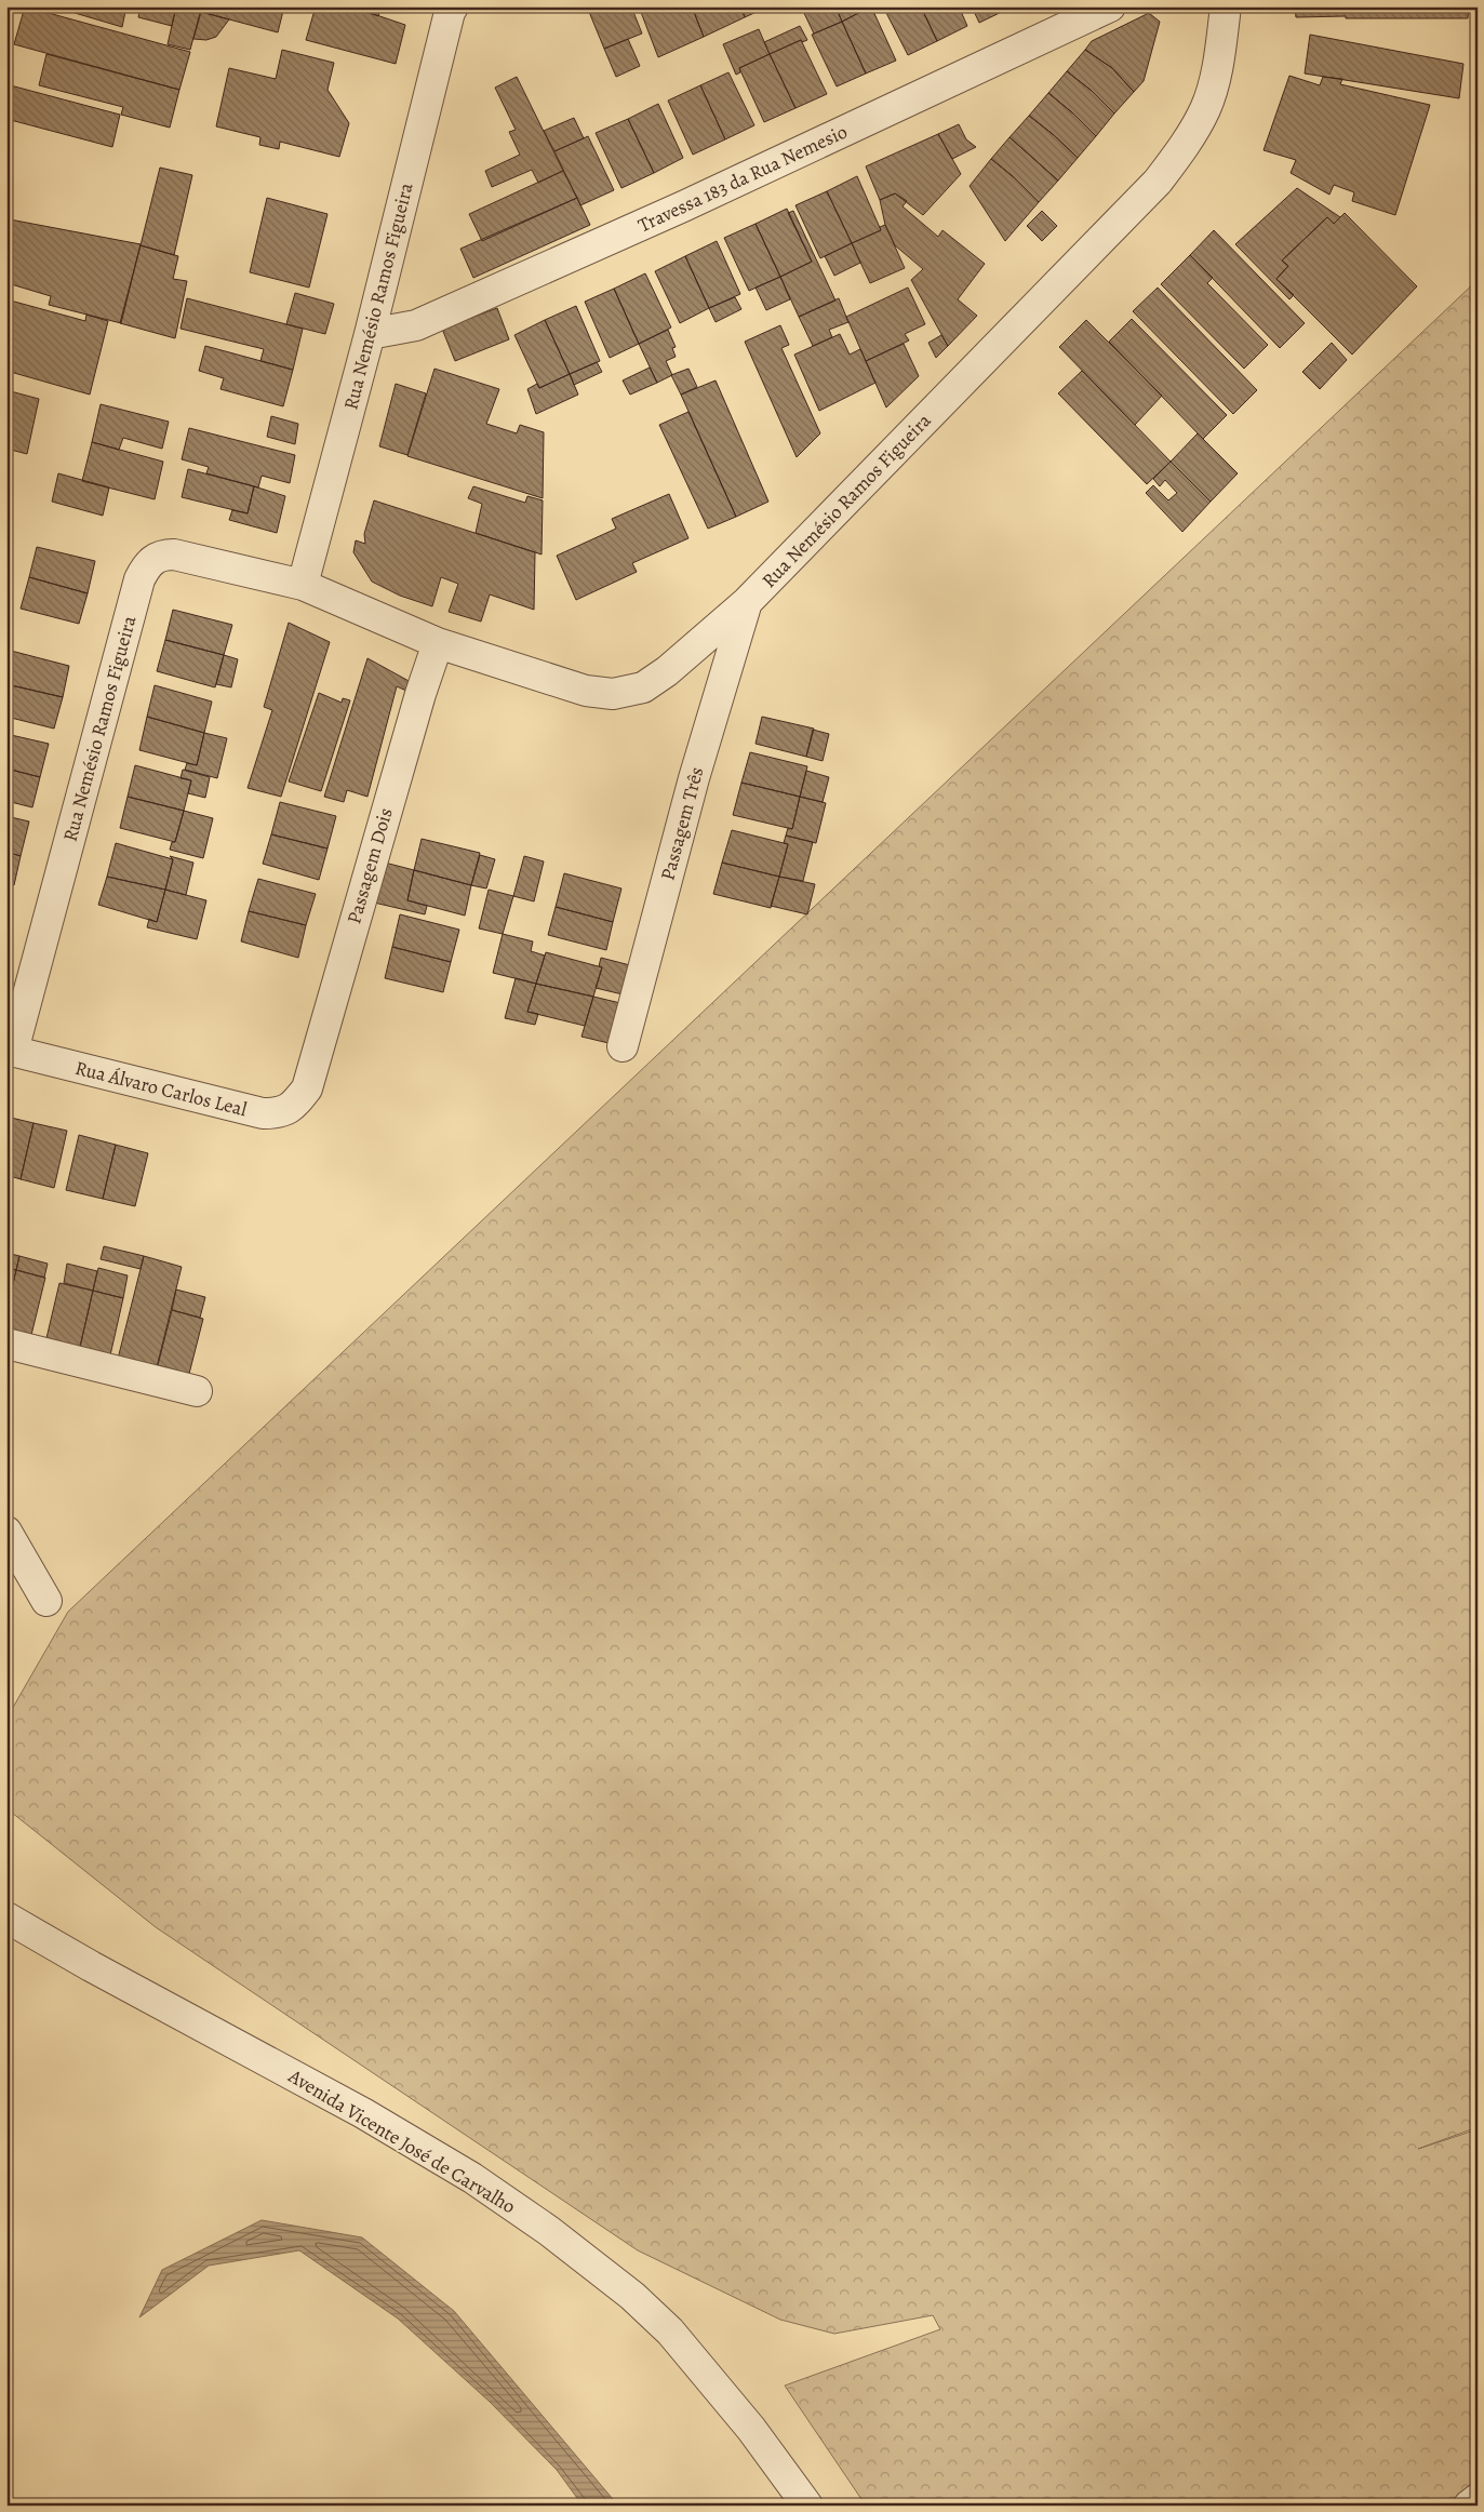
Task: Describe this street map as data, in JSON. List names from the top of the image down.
{
  "streets": {
    "street": [
      "Travessa 183 da Rua Nemesio",
      "Rua Nemésio Ramos Figueira",
      "Passagem Três",
      "Passagem Dois",
      "Rua Álvaro Carlos Leal",
      "Avenida Vicente José de Carvalho"
    ]
  },
  "crossings": [
    ["Travessa 183 da Rua Nemesio", "Rua Nemésio Ramos Figueira"],
    ["Rua Nemésio Ramos Figueira", "Passagem Três"],
    ["Rua Nemésio Ramos Figueira", "Passagem Dois"],
    ["Rua Nemésio Ramos Figueira", "Rua Álvaro Carlos Leal"],
    ["Passagem Dois", "Rua Álvaro Carlos Leal"]
  ]
}
